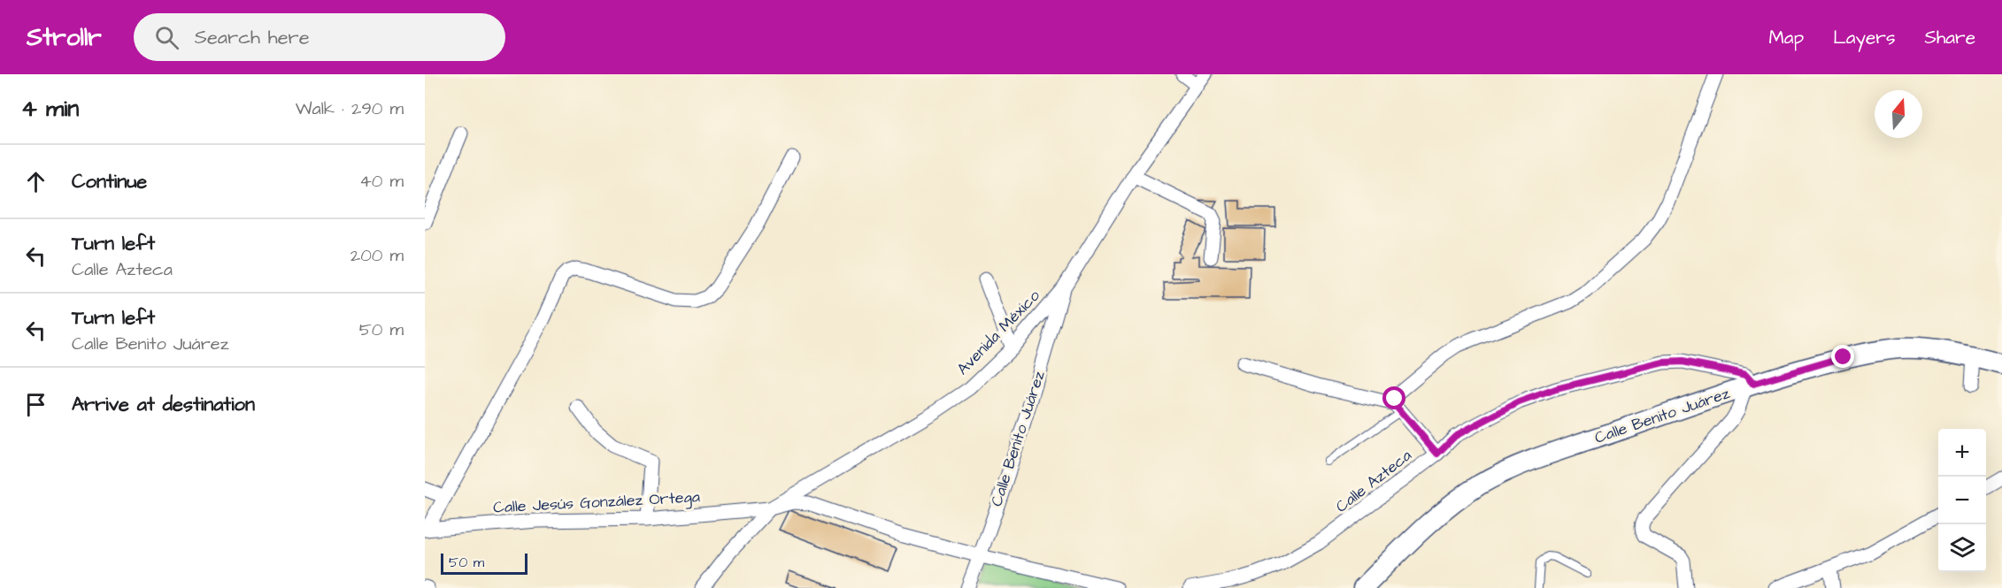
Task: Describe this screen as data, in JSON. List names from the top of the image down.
{
  "streets": {
    "main road": ["Calle Benito Juárez"],
    "street": ["Avenida México", "Calle Azteca", "Calle Jesús González Ortega"]
  },
  "crossings": [
    ["Avenida México", "Calle Benito Juárez"],
    ["Avenida México", "Calle Jesús González Ortega"],
    ["Calle Benito Juárez", "Calle Azteca"],
    ["Calle Benito Juárez", "Calle Jesús González Ortega"]
  ],
  "scale_bar": "50 m",
  "north": "top",
  "page": {
    "header": "Strollr",
    "search": "Search here",
    "nav": ["Map", "Layers", "Share"],
    "heading": ["4 min", "Walk · 290 m"],
    "list": [
      ["Continue", "40 m"],
      ["Turn left", "Calle Azteca", "200 m"],
      ["Turn left", "Calle Benito Juárez", "50 m"],
      "Arrive at destination"
    ],
    "map_buttons": ["+", "−"],
    "scale": "50 m"
  }
}
